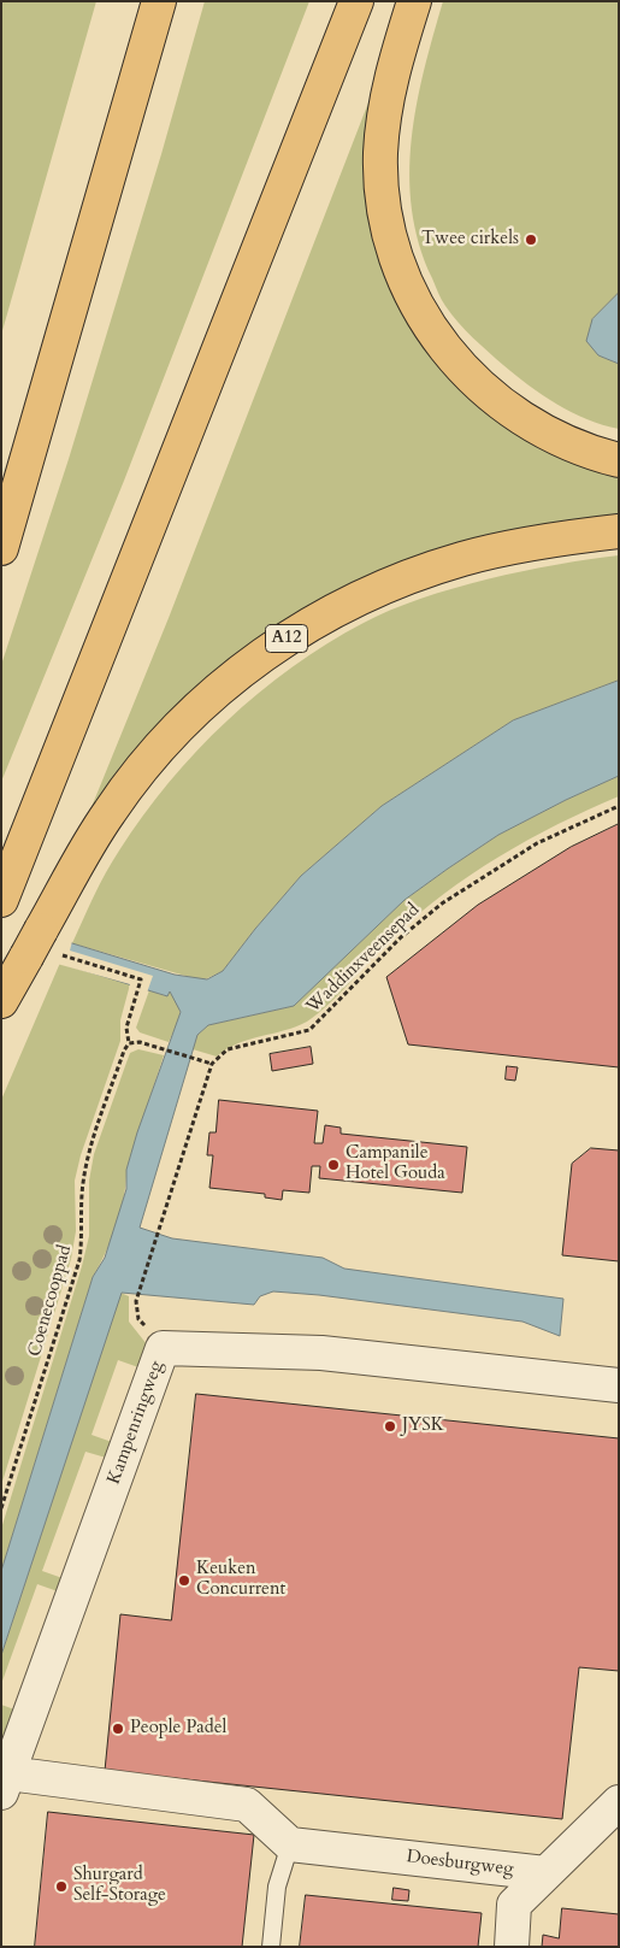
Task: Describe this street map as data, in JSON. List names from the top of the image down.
{
  "streets": {
    "highway": ["A12"],
    "street": ["Kampenringweg", "Doesburgweg"],
    "path": ["Waddinxveensepad", "Coenecooppad"]
  },
  "places": [
    "Twee cirkels",
    "Campanile Hotel Gouda",
    "JYSK",
    "Keuken Concurrent",
    "People Padel",
    "Shurgard Self-Storage"
  ]
}
